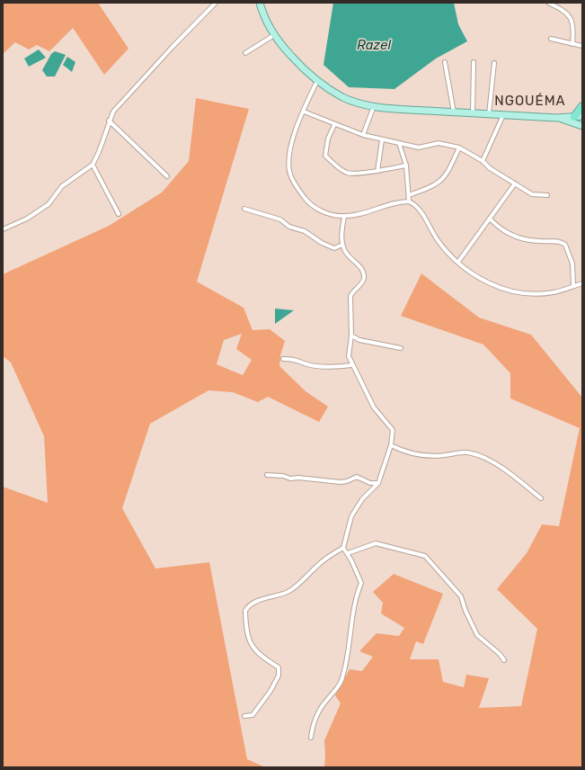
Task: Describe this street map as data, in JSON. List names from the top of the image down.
{
  "districts": ["NGOUÉMA"],
  "water": ["Razel"]
}
